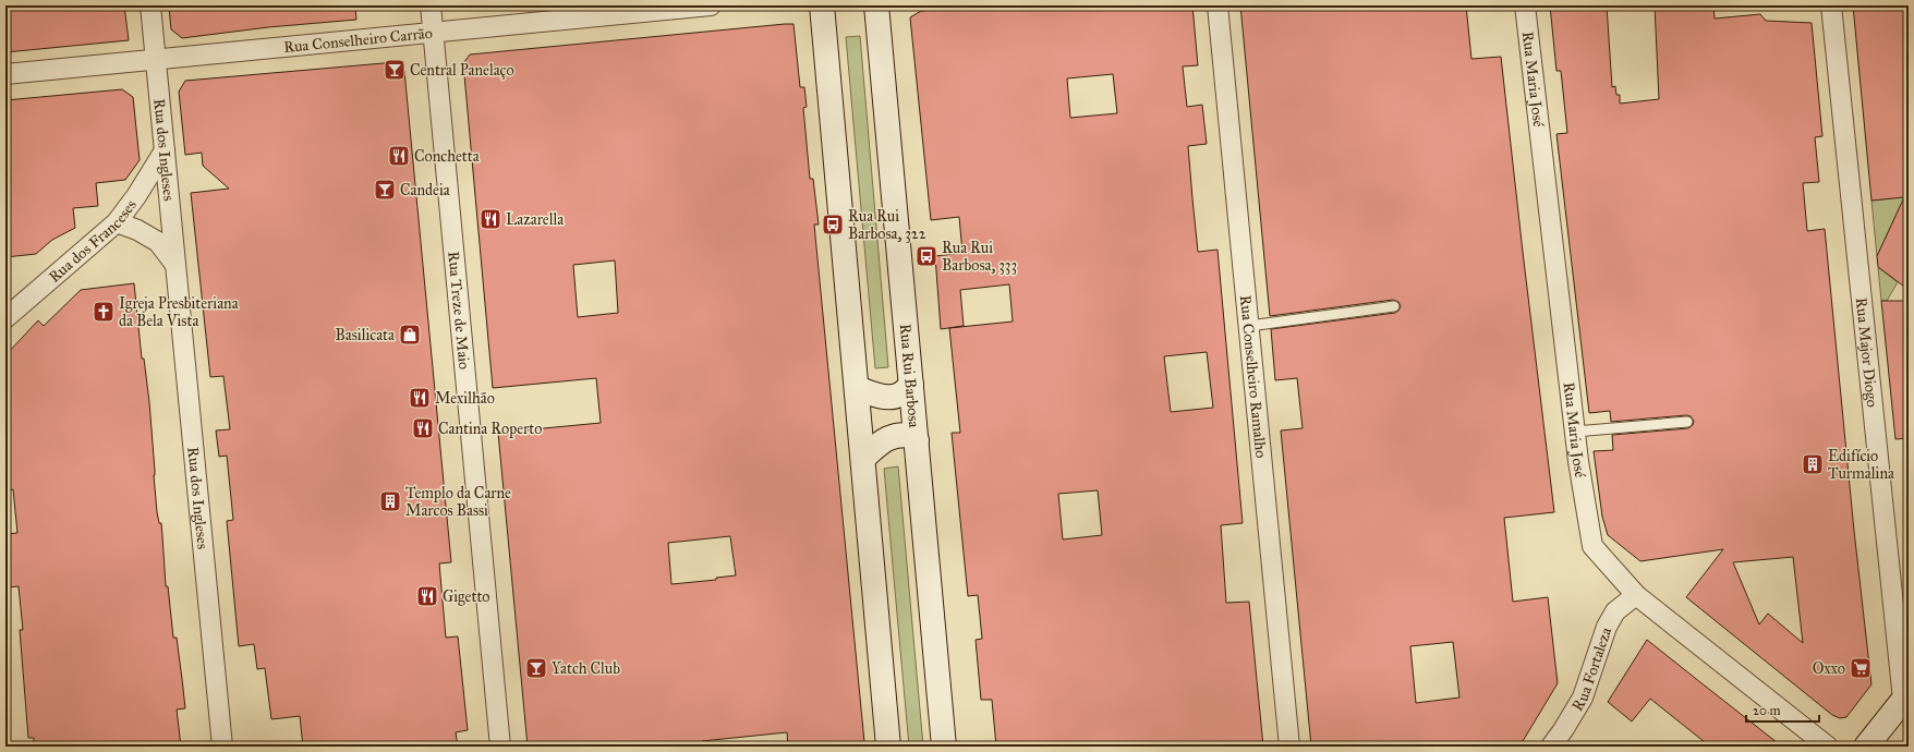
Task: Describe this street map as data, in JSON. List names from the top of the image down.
{
  "streets": {
    "main road": ["Rua Rui Barbosa"],
    "street": [
      "Rua Conselheiro Carrão",
      "Rua Maria José",
      "Rua dos Ingleses",
      "Rua dos Franceses",
      "Rua Treze de Maio",
      "Rua Major Diogo",
      "Rua Conselheiro Ramalho",
      "Rua Fortaleza"
    ]
  },
  "crossings": [
    ["Rua Conselheiro Carrão", "Rua dos Ingleses"],
    ["Rua Conselheiro Carrão", "Rua Treze de Maio"],
    ["Rua Maria José", "Rua Fortaleza"],
    ["Rua dos Ingleses", "Rua dos Franceses"]
  ],
  "places": {
    "bar": ["Central Panelaço", "Candeia", "Yatch Club"],
    "restaurant": [
      "Conchetta",
      "Lazarella",
      "Mexilhão",
      "Cantina Roperto",
      "Gigetto"
    ],
    "bus stop": ["Rua Rui Barbosa, 322", "Rua Rui Barbosa, 333"],
    "church": ["Igreja Presbiteriana da Bela Vista"],
    "shop": ["Basilicata"],
    "building": ["Edifício Turmalina", "Templo da Carne Marcos Bassi"],
    "supermarket": ["Oxxo"]
  },
  "scale_bar": "20 m"
}
